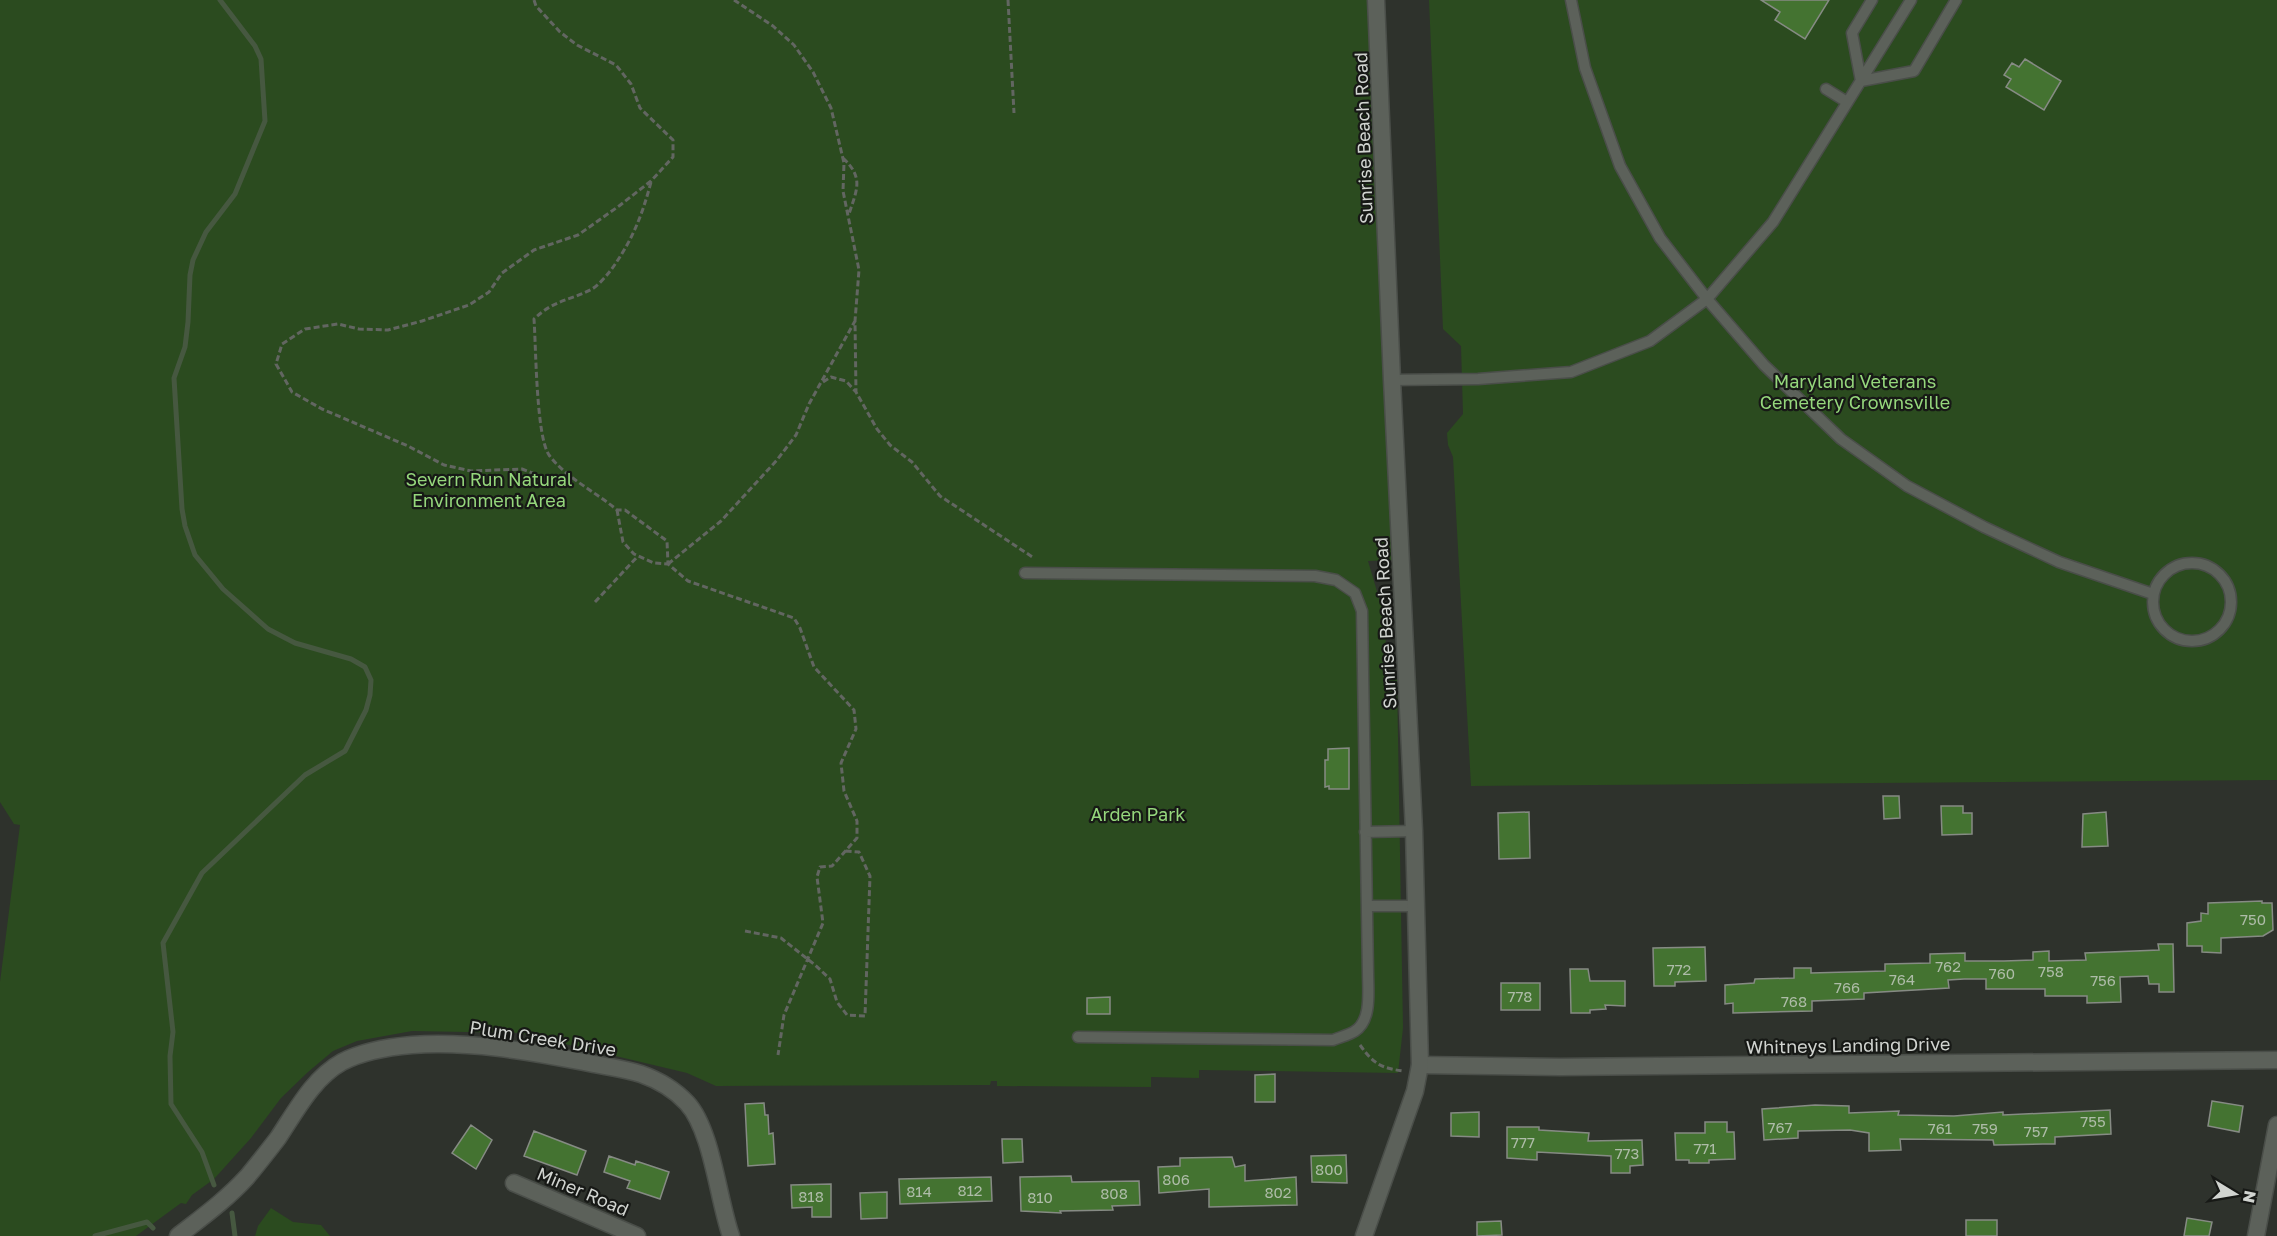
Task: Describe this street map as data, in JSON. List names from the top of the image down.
{
  "streets": {
    "street": [
      "Sunrise Beach Road",
      "Plum Creek Drive",
      "Whitneys Landing Drive",
      "Miner Road"
    ]
  },
  "crossings": [
    ["Sunrise Beach Road", "Whitneys Landing Drive"]
  ],
  "parks": ["Maryland Veterans Cemetery Crownsville", "Severn Run Natural Environment Area", "Arden Park"],
  "house_numbers": [
    "750",
    "762",
    "772",
    "758",
    "760",
    "764",
    "756",
    "766",
    "778",
    "768",
    "755",
    "767",
    "761",
    "759",
    "757",
    "777",
    "771",
    "773",
    "800",
    "806",
    "812",
    "814",
    "802",
    "808",
    "818",
    "810"
  ],
  "north": "right"
}
